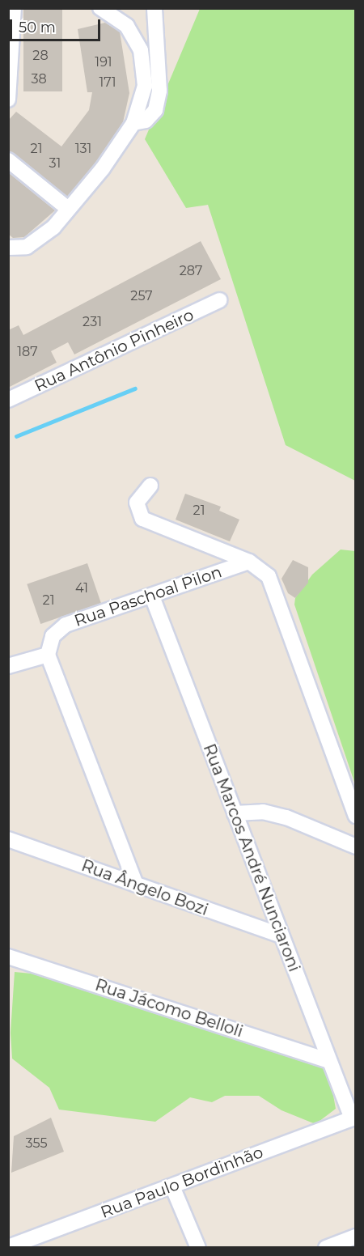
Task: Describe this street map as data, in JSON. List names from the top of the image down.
{
  "streets": {
    "street": [
      "Rua Antônio Pinheiro",
      "Rua Paschoal Pilon",
      "Rua Marcos André Nunciaroni",
      "Rua Ângelo Bozi",
      "Rua Jácomo Belloli",
      "Rua Paulo Bordinhão"
    ]
  },
  "crossings": [
    ["Rua Paschoal Pilon", "Rua Marcos André Nunciaroni"],
    ["Rua Marcos André Nunciaroni", "Rua Ângelo Bozi"],
    ["Rua Marcos André Nunciaroni", "Rua Jácomo Belloli"],
    ["Rua Marcos André Nunciaroni", "Rua Paulo Bordinhão"]
  ],
  "house_numbers": [
    "28",
    "191",
    "38",
    "171",
    "21",
    "131",
    "31",
    "287",
    "257",
    "231",
    "187",
    "21",
    "41",
    "21",
    "355"
  ],
  "scale_bar": "50 m"
}
